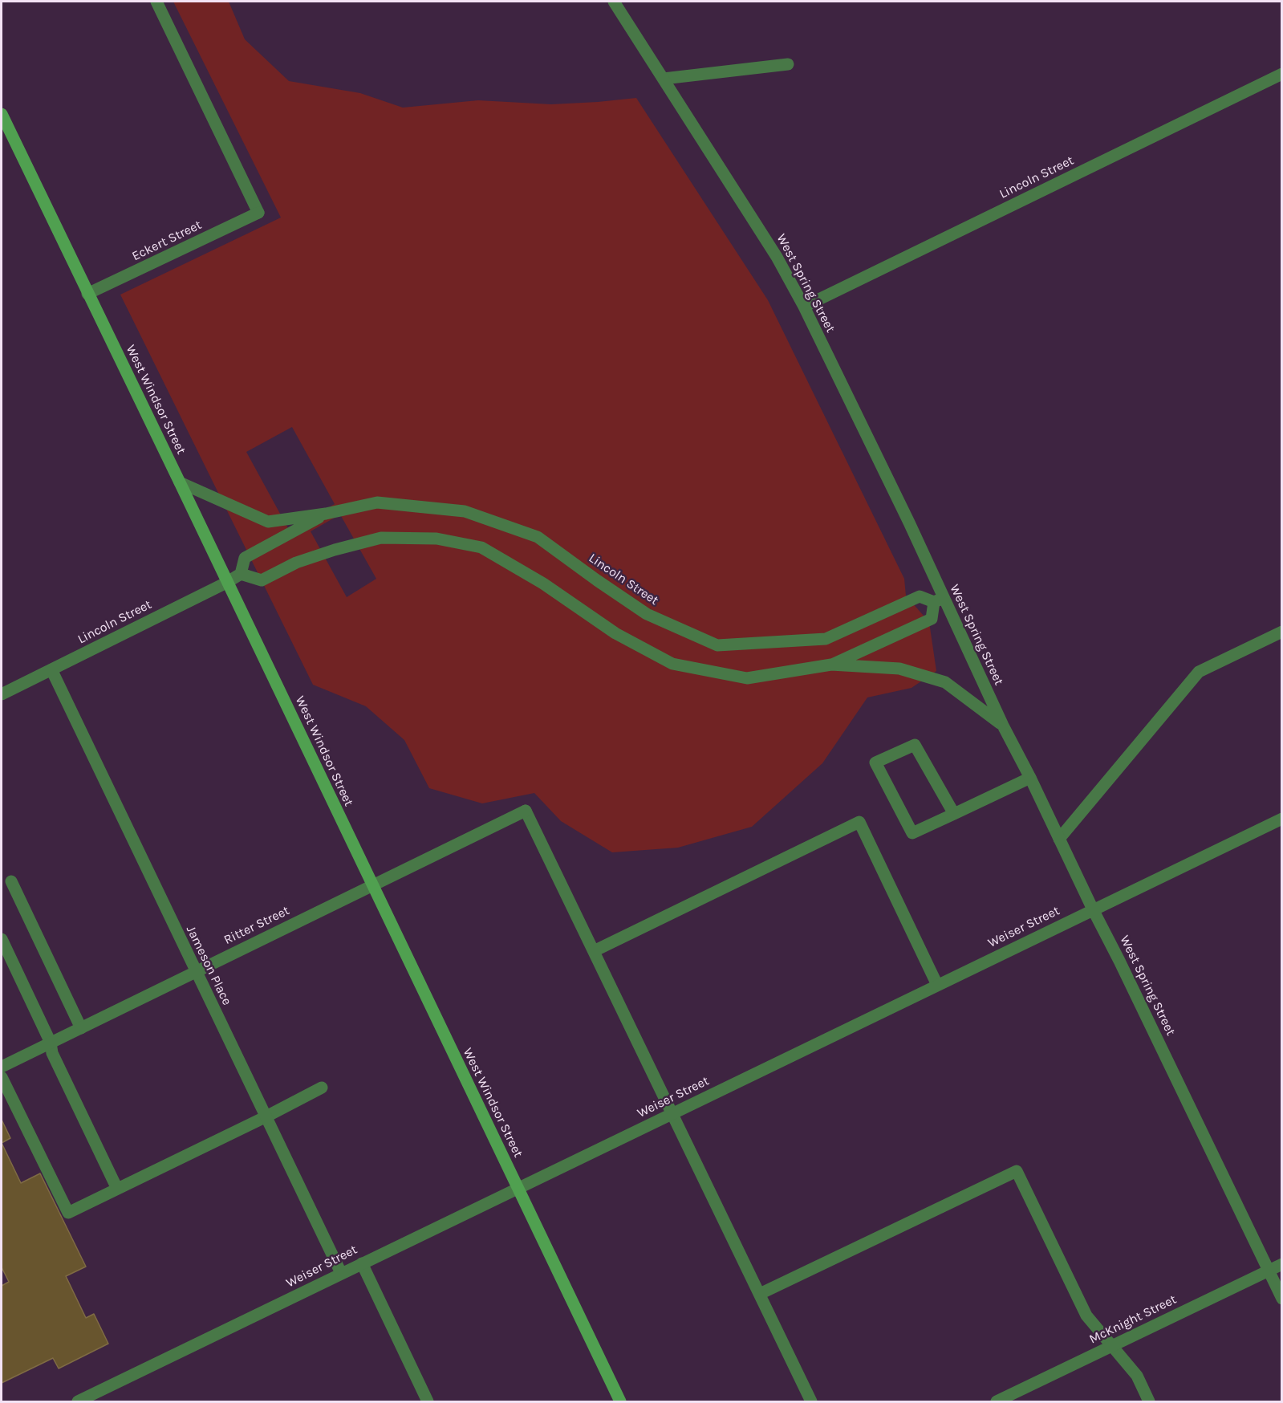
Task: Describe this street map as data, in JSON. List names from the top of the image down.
{
  "streets": {
    "main road": ["West Windsor Street"],
    "street": [
      "Lincoln Street",
      "Eckert Street",
      "West Spring Street",
      "Ritter Street",
      "Weiser Street",
      "Jameson Place",
      "McKnight Street"
    ]
  },
  "crossings": [
    ["Lincoln Street", "West Spring Street"],
    ["Lincoln Street", "West Windsor Street"],
    ["Lincoln Street", "Jameson Place"],
    ["Eckert Street", "West Windsor Street"],
    ["West Spring Street", "Weiser Street"],
    ["West Spring Street", "McKnight Street"],
    ["West Windsor Street", "Ritter Street"],
    ["West Windsor Street", "Weiser Street"],
    ["Ritter Street", "Jameson Place"],
    ["Weiser Street", "Jameson Place"]
  ]
}
